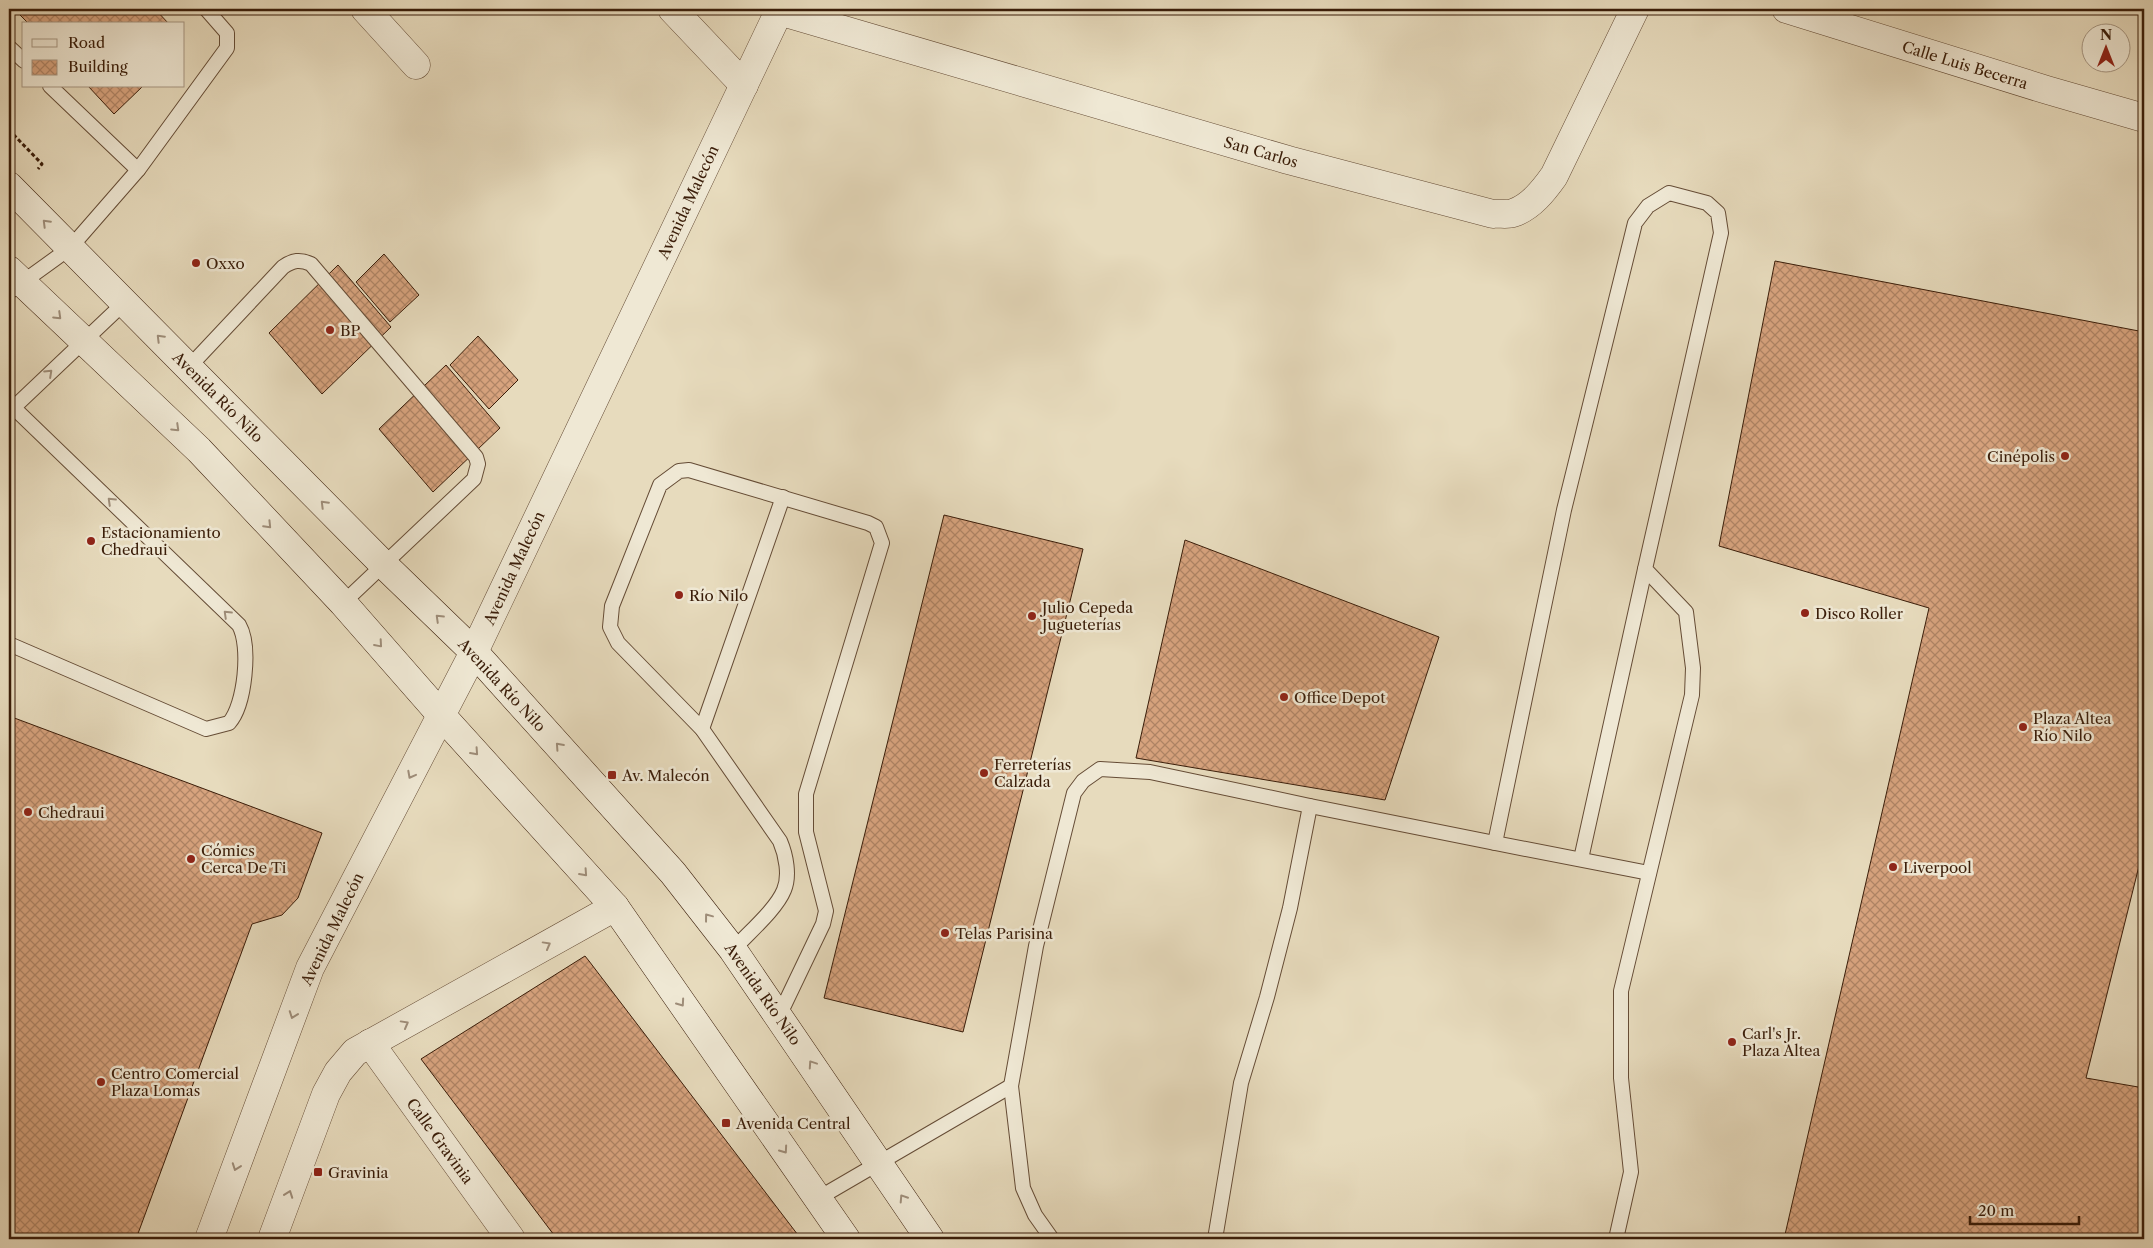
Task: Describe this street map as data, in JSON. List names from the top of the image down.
{
  "streets": {
    "street": [
      "Calle Luis Becerra",
      "San Carlos",
      "Avenida Malecón",
      "Avenida Río Nilo",
      "Calle Gravinia"
    ]
  },
  "crossings": [
    ["San Carlos", "Avenida Malecón"],
    ["Avenida Malecón", "Avenida Río Nilo"]
  ],
  "places": {
    "other": [
      "Oxxo",
      "BP",
      "Cinépolis",
      "Estacionamiento Chedraui",
      "Río Nilo",
      "Disco Roller",
      "Julio Cepeda Jugueterías",
      "Office Depot",
      "Plaza Altea Río Nilo",
      "Ferreterías Calzada",
      "Chedraui",
      "Cómics Cerca De Ti",
      "Liverpool",
      "Telas Parisina",
      "Carl's Jr. Plaza Altea",
      "Centro Comercial Plaza Lomas"
    ],
    "transit": ["Av. Malecón", "Avenida Central", "Gravinia"]
  },
  "legend": ["Road", "Building"],
  "scale_bar": "20 m",
  "north": "top"
}
